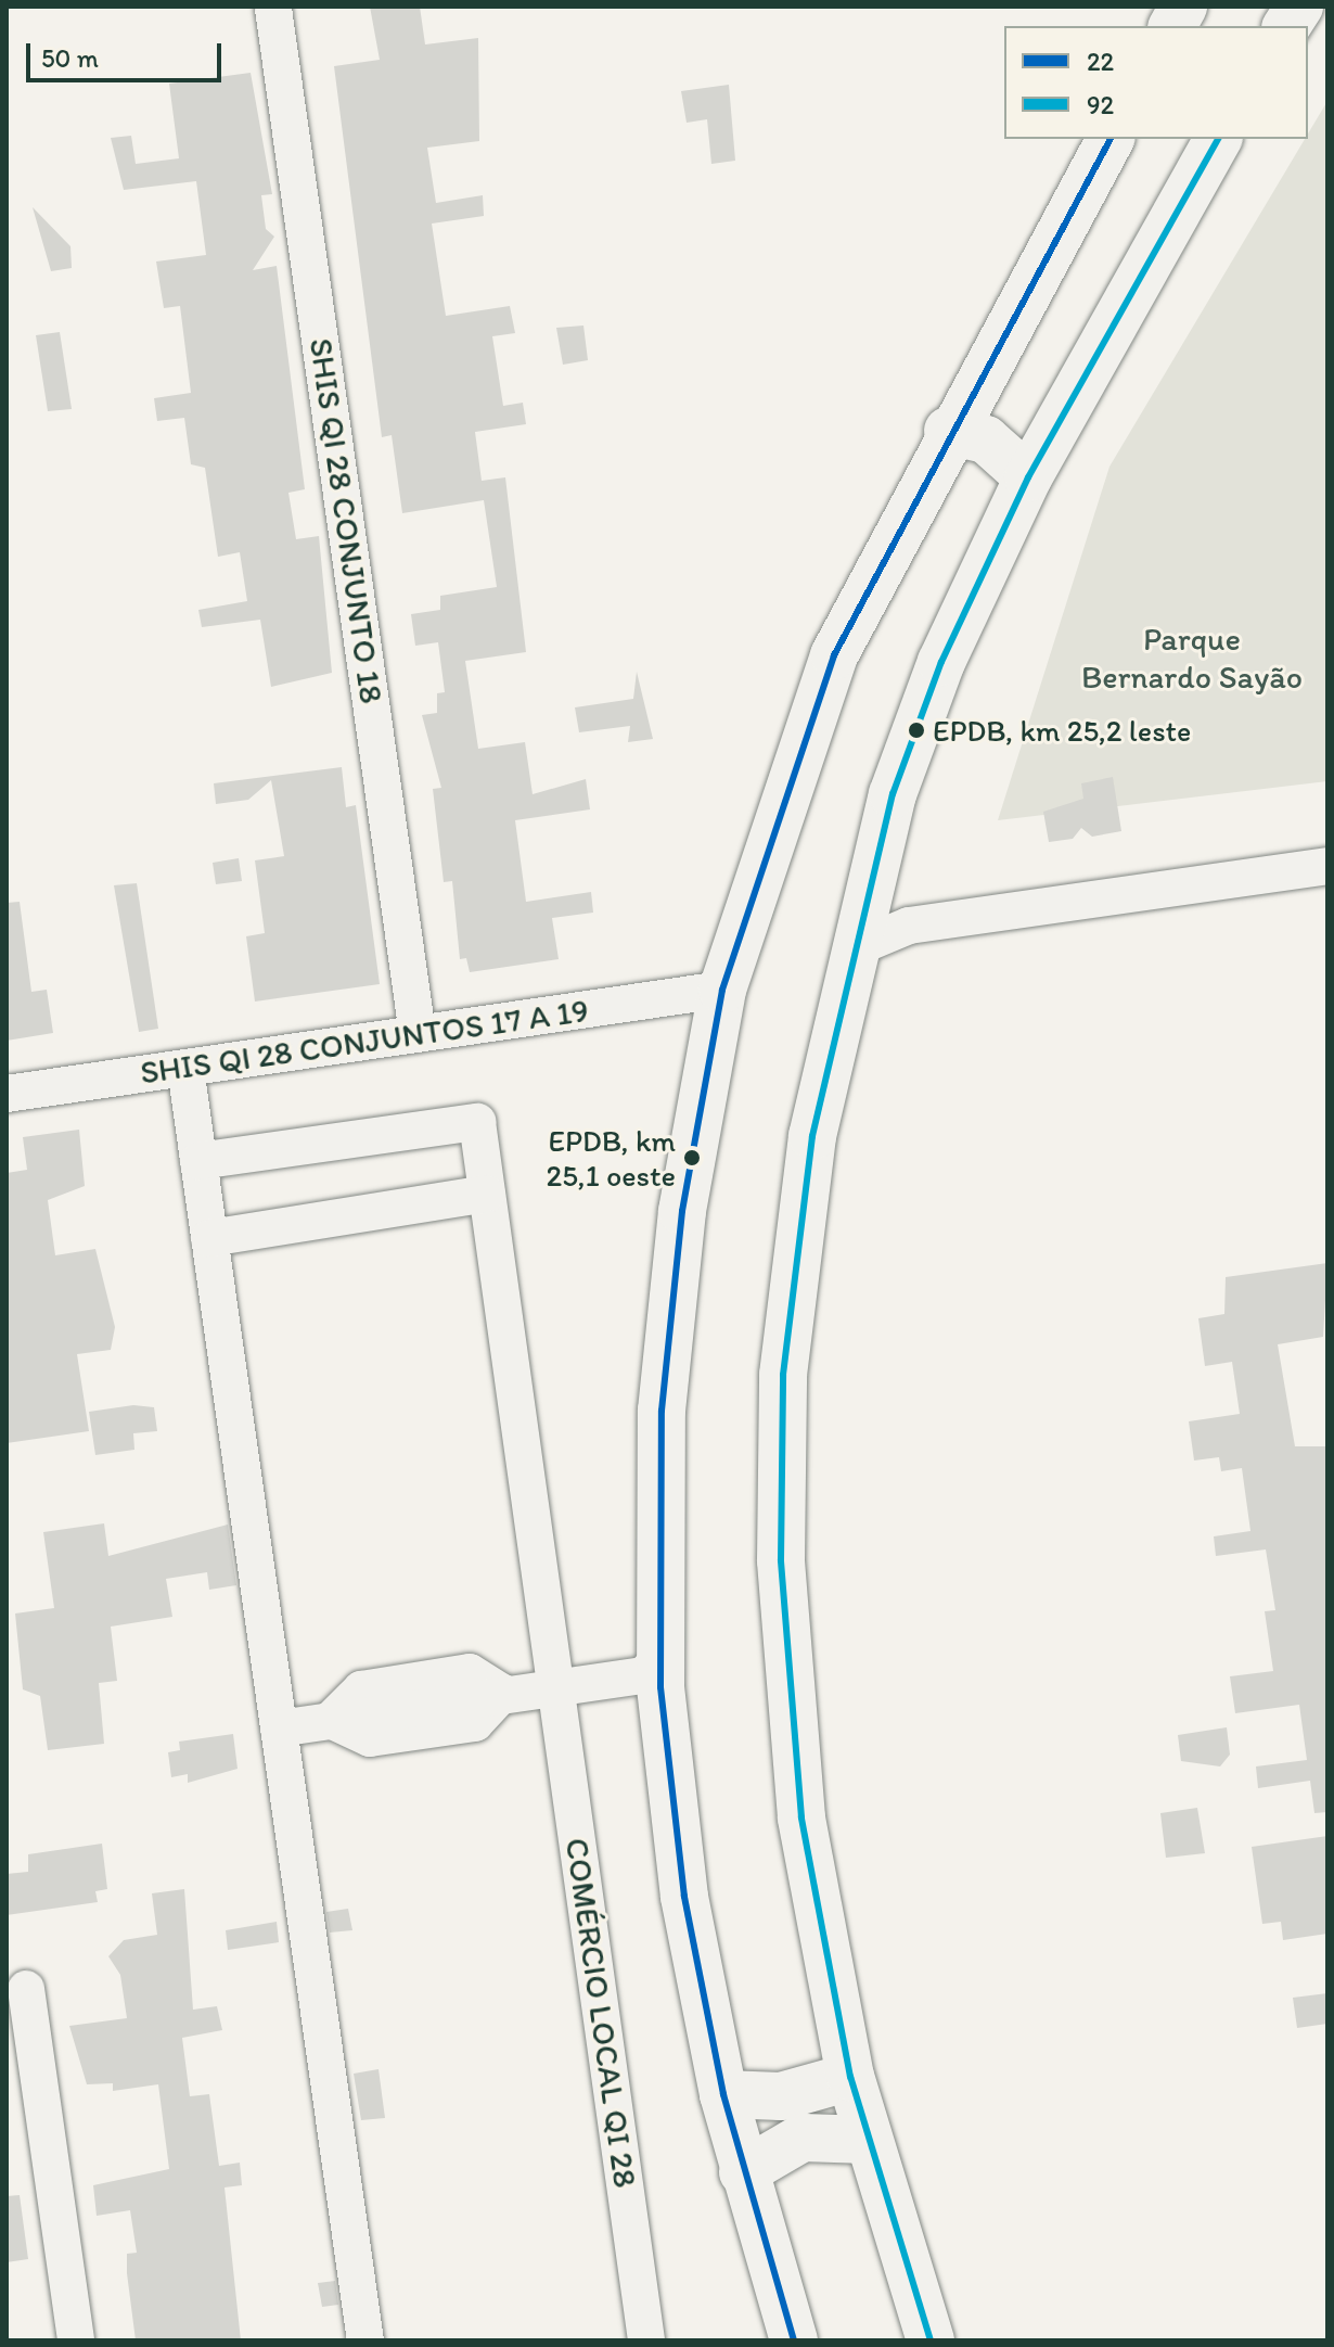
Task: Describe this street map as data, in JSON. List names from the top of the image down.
{
  "streets": {
    "street": ["SHIS QI 28 CONJUNTO 18", "SHIS QI 28 CONJUNTOS 17 A 19", "COMÉRCIO LOCAL QI 28"]
  },
  "crossings": [
    ["SHIS QI 28 CONJUNTO 18", "SHIS QI 28 CONJUNTOS 17 A 19"]
  ],
  "parks": ["Parque Bernardo Sayão"],
  "places": ["EPDB, km 25,2 leste", "EPDB, km 25,1 oeste"],
  "lines": ["transit line 22", "transit line 92"],
  "legend": ["22", "92"],
  "scale_bar": "50 m"
}
